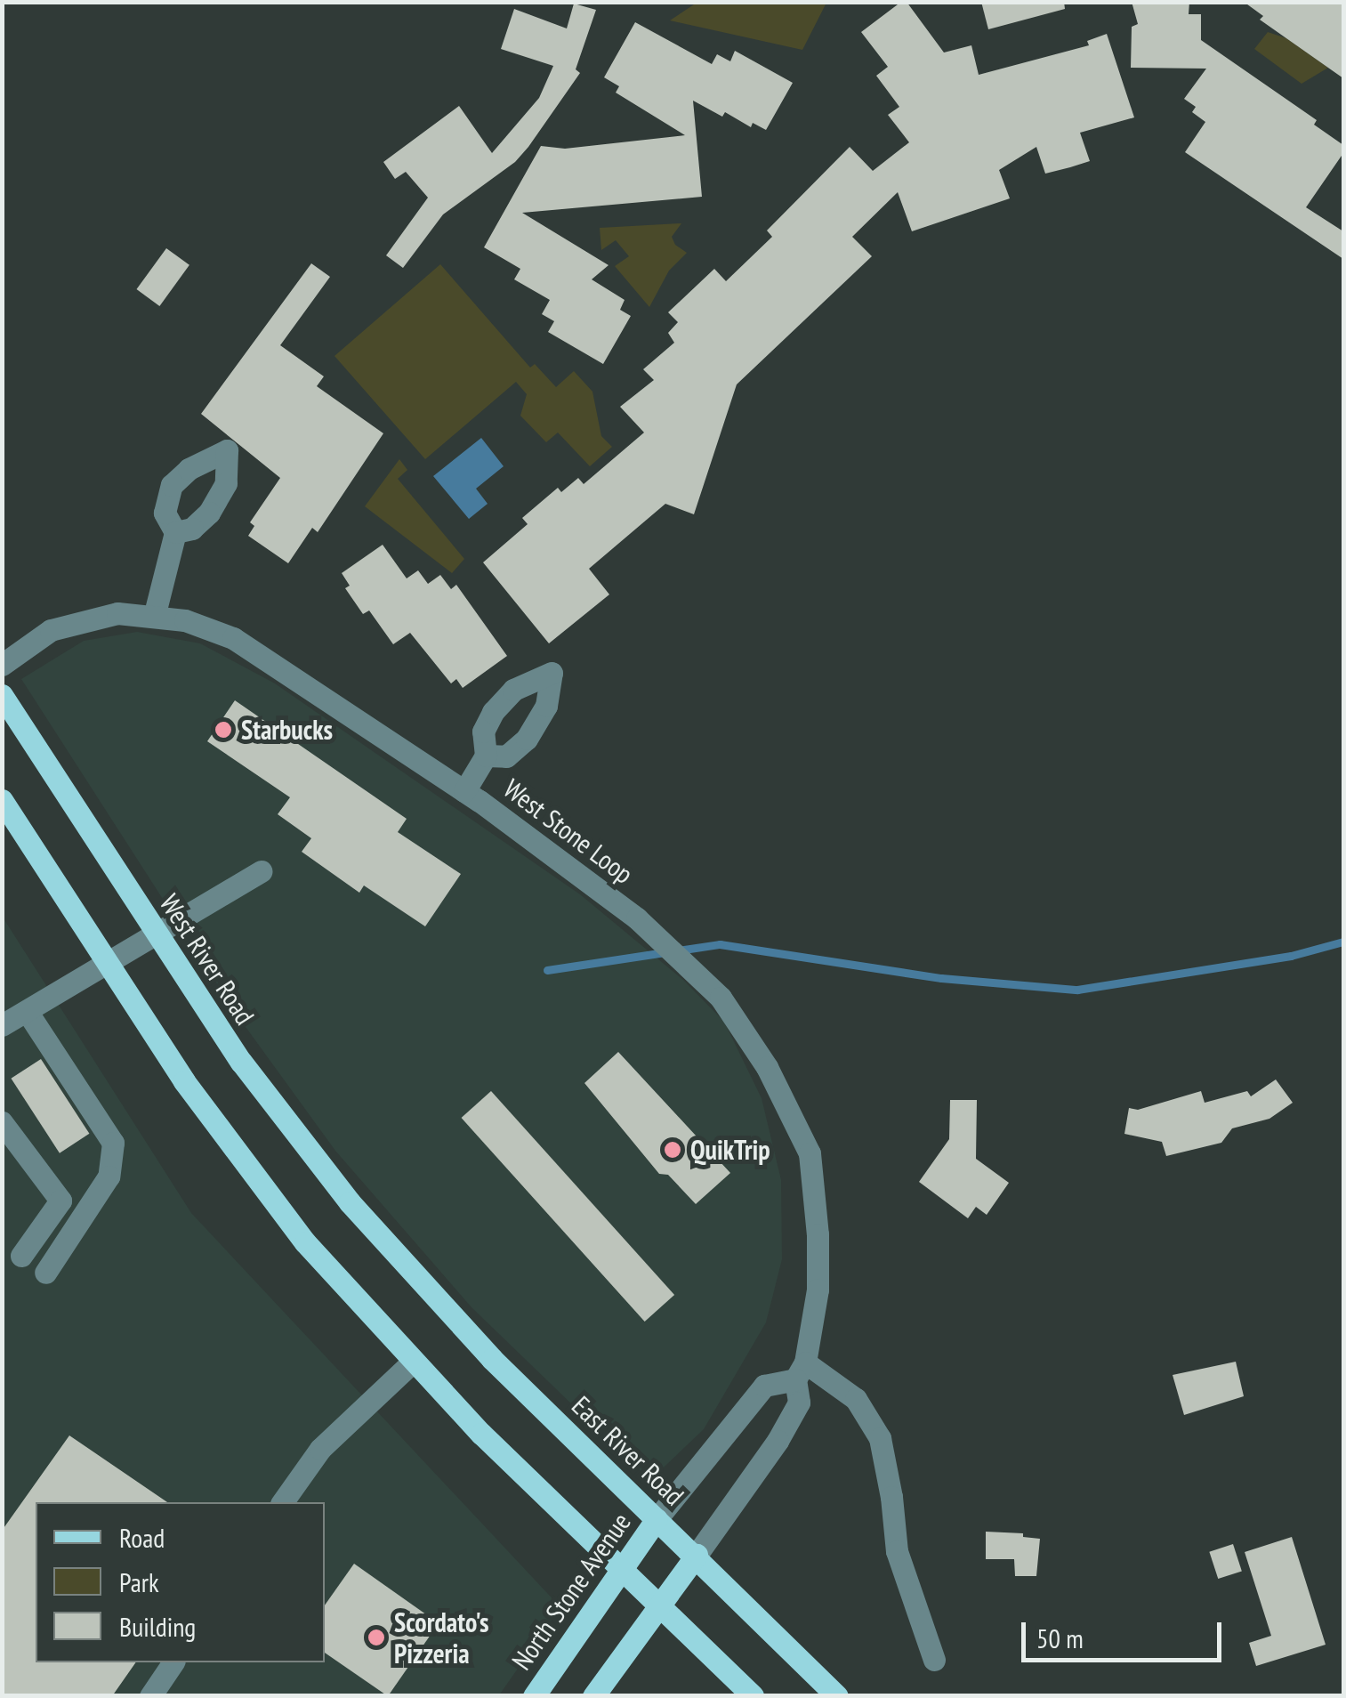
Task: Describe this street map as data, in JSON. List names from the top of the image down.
{
  "streets": {
    "main road": ["West River Road", "East River Road", "North Stone Avenue"],
    "street": ["West Stone Loop"]
  },
  "crossings": [
    ["West Stone Loop", "East River Road"],
    ["West River Road", "East River Road"],
    ["East River Road", "North Stone Avenue"]
  ],
  "places": ["Starbucks", "QuikTrip", "Scordato's Pizzeria"],
  "legend": ["Road", "Park", "Building"],
  "scale_bar": "50 m"
}
